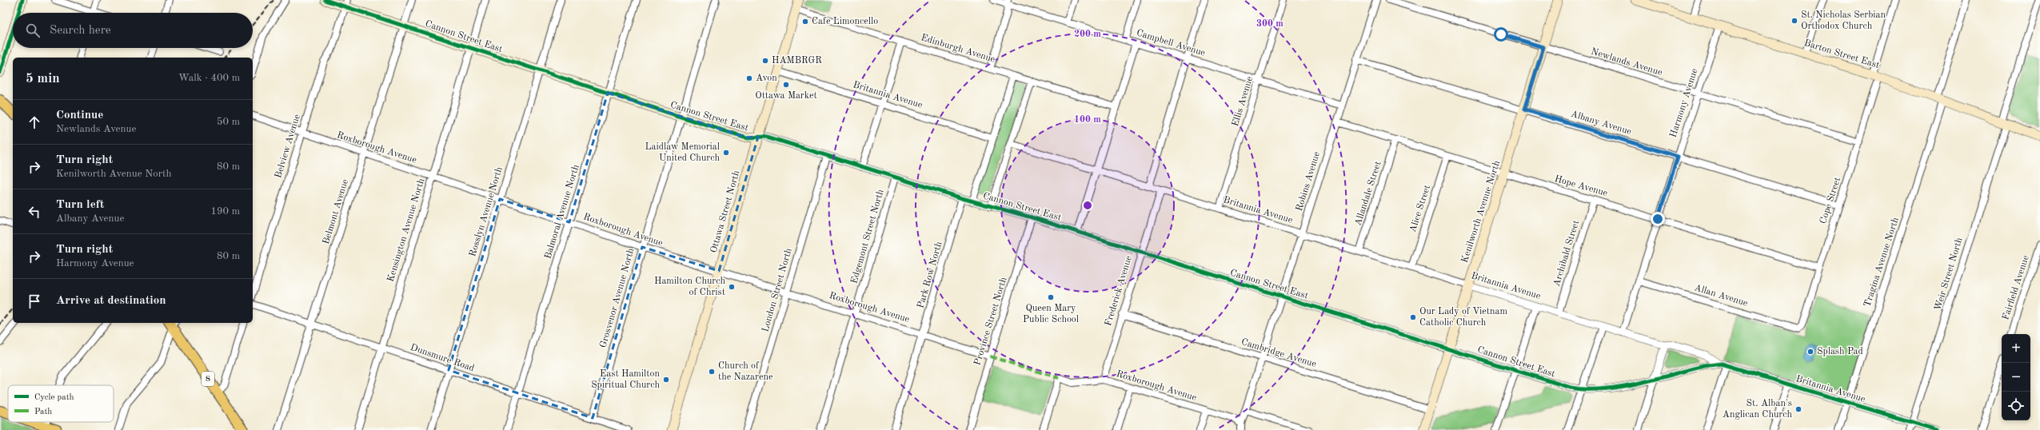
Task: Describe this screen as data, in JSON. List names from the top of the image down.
{
  "streets": {
    "main road": [
      "Cannon Street East",
      "Barton Street East",
      "Ottawa Street North",
      "Kenilworth Avenue North",
      "8"
    ],
    "street": [
      "Campbell Avenue",
      "Edinburgh Avenue",
      "Newlands Avenue",
      "Britannia Avenue",
      "Ellis Avenue",
      "Harmony Avenue",
      "Albany Avenue",
      "Belview Avenue",
      "Roxborough Avenue",
      "Robins Avenue",
      "Hope Avenue",
      "Allandale Street",
      "Cope Street",
      "Alice Street",
      "Belmont Avenue",
      "Rosslyn Avenue North",
      "Balmoral Avenue North",
      "Kensington Avenue North",
      "Edgemont Street North",
      "Archibald Street",
      "Tragina Avenue North",
      "Weir Street North",
      "Park Row North",
      "Fairfield Avenue",
      "London Street North",
      "Frederick Avenue",
      "Allan Avenue",
      "Grosvenor Avenue North",
      "Province Street North",
      "Cambridge Avenue",
      "Dunsmure Road"
    ]
  },
  "crossings": [
    ["Cannon Street East", "Britannia Avenue"],
    ["Cannon Street East", "Belview Avenue"],
    ["Cannon Street East", "Robins Avenue"],
    ["Cannon Street East", "Belmont Avenue"],
    ["Cannon Street East", "Rosslyn Avenue North"],
    ["Cannon Street East", "Balmoral Avenue North"],
    ["Cannon Street East", "Ottawa Street North"],
    ["Cannon Street East", "Kenilworth Avenue North"],
    ["Cannon Street East", "Kensington Avenue North"],
    ["Cannon Street East", "Edgemont Street North"],
    ["Cannon Street East", "Park Row North"],
    ["Cannon Street East", "London Street North"],
    ["Cannon Street East", "Frederick Avenue"],
    ["Cannon Street East", "Grosvenor Avenue North"],
    ["Cannon Street East", "Province Street North"],
    ["Campbell Avenue", "Ellis Avenue"],
    ["Campbell Avenue", "Robins Avenue"],
    ["Edinburgh Avenue", "Ottawa Street North"],
    ["Barton Street East", "Harmony Avenue"],
    ["Barton Street East", "Cope Street"],
    ["Barton Street East", "Tragina Avenue North"],
    ["Barton Street East", "Weir Street North"],
    ["Newlands Avenue", "Harmony Avenue"],
    ["Newlands Avenue", "Cope Street"],
    ["Newlands Avenue", "Kenilworth Avenue North"],
    ["Britannia Avenue", "Ellis Avenue"],
    ["Britannia Avenue", "Harmony Avenue"],
    ["Britannia Avenue", "Robins Avenue"],
    ["Britannia Avenue", "Allandale Street"],
    ["Britannia Avenue", "Alice Street"],
    ["Britannia Avenue", "Ottawa Street North"],
    ["Britannia Avenue", "Kenilworth Avenue North"],
    ["Britannia Avenue", "Archibald Street"],
    ["Britannia Avenue", "Tragina Avenue North"],
    ["Britannia Avenue", "Weir Street North"],
    ["Britannia Avenue", "Frederick Avenue"],
    ["Harmony Avenue", "Albany Avenue"],
    ["Harmony Avenue", "Hope Avenue"],
    ["Harmony Avenue", "Allan Avenue"],
    ["Albany Avenue", "Robins Avenue"],
    ["Albany Avenue", "Cope Street"],
    ["Albany Avenue", "Kenilworth Avenue North"],
    ["Belview Avenue", "Roxborough Avenue"],
    ["Roxborough Avenue", "Robins Avenue"],
    ["Roxborough Avenue", "Belmont Avenue"],
    ["Roxborough Avenue", "Rosslyn Avenue North"],
    ["Roxborough Avenue", "Balmoral Avenue North"],
    ["Roxborough Avenue", "Ottawa Street North"],
    ["Roxborough Avenue", "Kensington Avenue North"],
    ["Roxborough Avenue", "Edgemont Street North"],
    ["Roxborough Avenue", "Park Row North"],
    ["Roxborough Avenue", "London Street North"],
    ["Roxborough Avenue", "Frederick Avenue"],
    ["Roxborough Avenue", "Grosvenor Avenue North"],
    ["Roxborough Avenue", "Province Street North"],
    ["Robins Avenue", "Hope Avenue"],
    ["Robins Avenue", "Cambridge Avenue"],
    ["Hope Avenue", "Allandale Street"],
    ["Hope Avenue", "Cope Street"],
    ["Hope Avenue", "Alice Street"],
    ["Hope Avenue", "Kenilworth Avenue North"],
    ["Hope Avenue", "Archibald Street"],
    ["Cope Street", "Allan Avenue"],
    ["Belmont Avenue", "Dunsmure Road"],
    ["Rosslyn Avenue North", "Dunsmure Road"],
    ["Balmoral Avenue North", "Dunsmure Road"],
    ["Kenilworth Avenue North", "Cambridge Avenue"],
    ["Kensington Avenue North", "Dunsmure Road"],
    ["Frederick Avenue", "Cambridge Avenue"],
    ["Grosvenor Avenue North", "Dunsmure Road"]
  ],
  "places": [
    "St. Nicholas Serbian Orthodox Church",
    "Cafe Limoncello",
    "HAMBRGR",
    "Avon",
    "Ottawa Market",
    "Laidlaw Memorial United Church",
    "Hamilton Church of Christ",
    "Queen Mary Public School",
    "Our Lady of Vietnam Catholic Church",
    "Splash Pad",
    "Church of the Nazarene",
    "East Hamilton Spiritual Church",
    "St. Alban's Anglican Church"
  ],
  "legend": ["Cycle path", "Path"],
  "page": {
    "search": "Search here",
    "heading": ["5 min", "Walk · 400 m"],
    "list": [
      ["Continue", "Newlands Avenue", "50 m"],
      ["Turn right", "Kenilworth Avenue North", "80 m"],
      ["Turn left", "Albany Avenue", "190 m"],
      ["Turn right", "Harmony Avenue", "80 m"],
      "Arrive at destination"
    ],
    "map_buttons": ["+", "−"]
  },
  "rings": ["300 m", "200 m", "100 m"]
}
